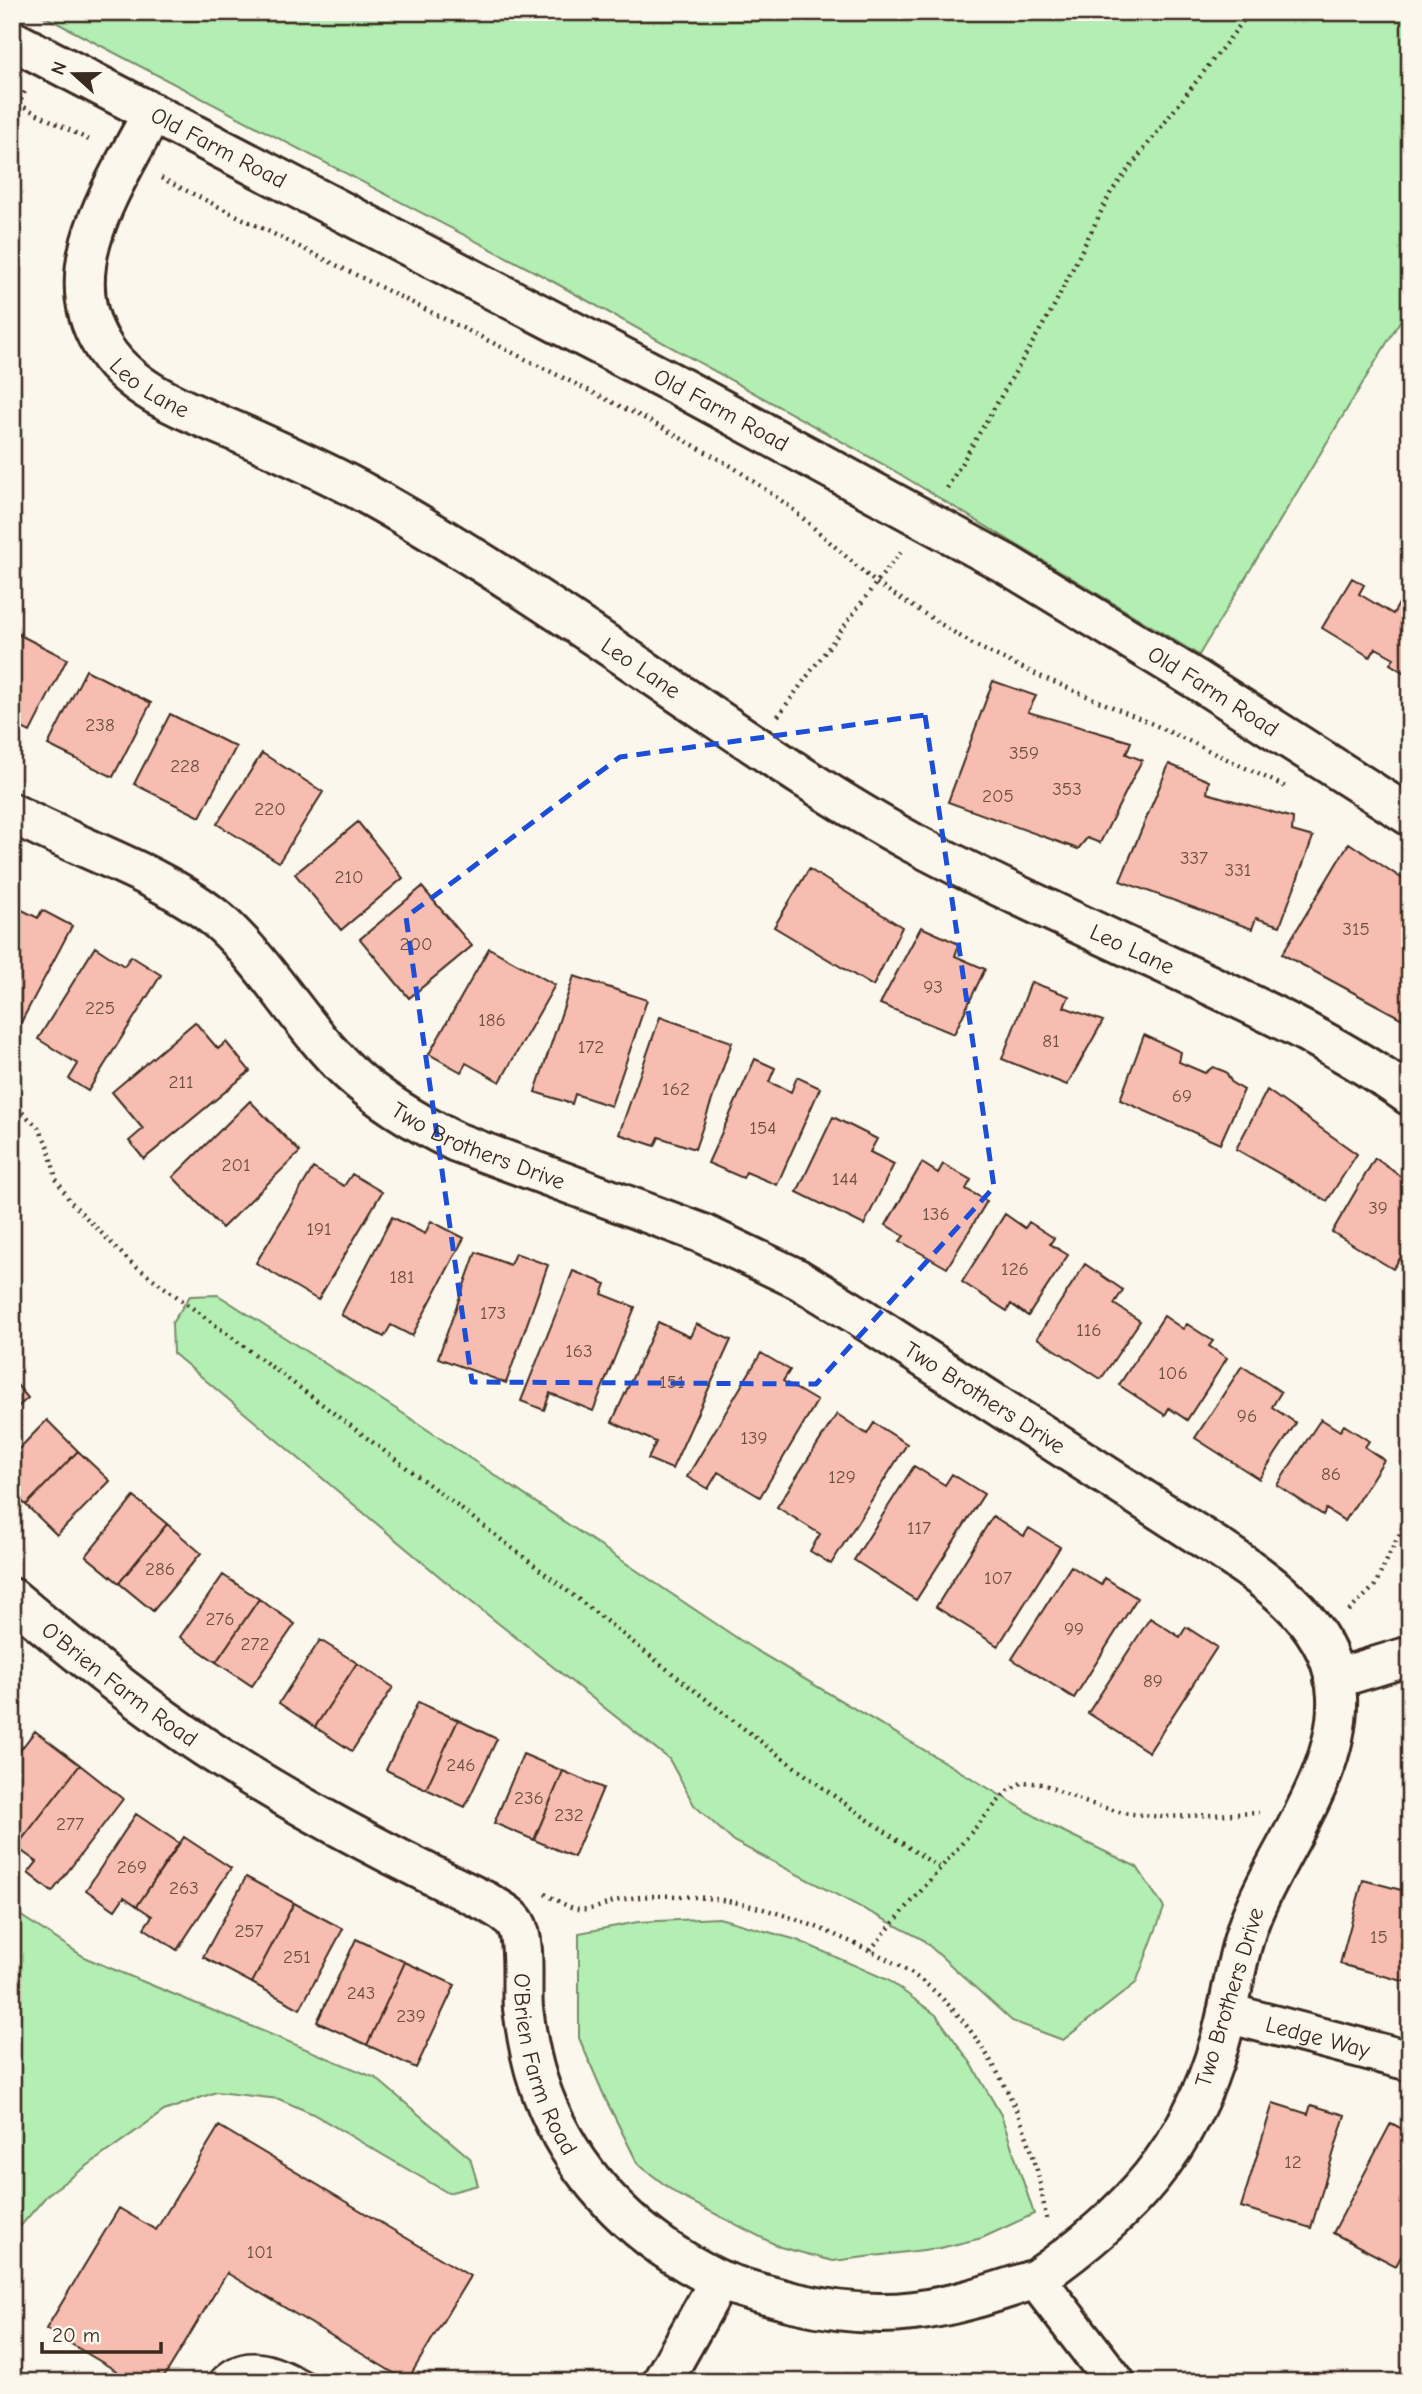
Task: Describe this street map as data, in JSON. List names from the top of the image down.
{
  "streets": {
    "street": [
      "Old Farm Road",
      "Leo Lane",
      "Two Brothers Drive",
      "O'Brien Farm Road",
      "Ledge Way"
    ]
  },
  "crossings": [
    ["Old Farm Road", "Leo Lane"],
    ["Two Brothers Drive", "O'Brien Farm Road"],
    ["Two Brothers Drive", "Ledge Way"]
  ],
  "house_numbers": [
    "238",
    "359",
    "228",
    "353",
    "205",
    "220",
    "337",
    "331",
    "210",
    "315",
    "200",
    "93",
    "225",
    "186",
    "81",
    "172",
    "211",
    "162",
    "69",
    "154",
    "201",
    "144",
    "39",
    "136",
    "191",
    "126",
    "181",
    "173",
    "116",
    "163",
    "106",
    "151",
    "96",
    "139",
    "86",
    "129",
    "117",
    "286",
    "107",
    "276",
    "99",
    "272",
    "89",
    "246",
    "236",
    "232",
    "277",
    "269",
    "263",
    "257",
    "15",
    "251",
    "243",
    "239",
    "12",
    "101"
  ],
  "scale_bar": "20 m",
  "north": "left"
}
